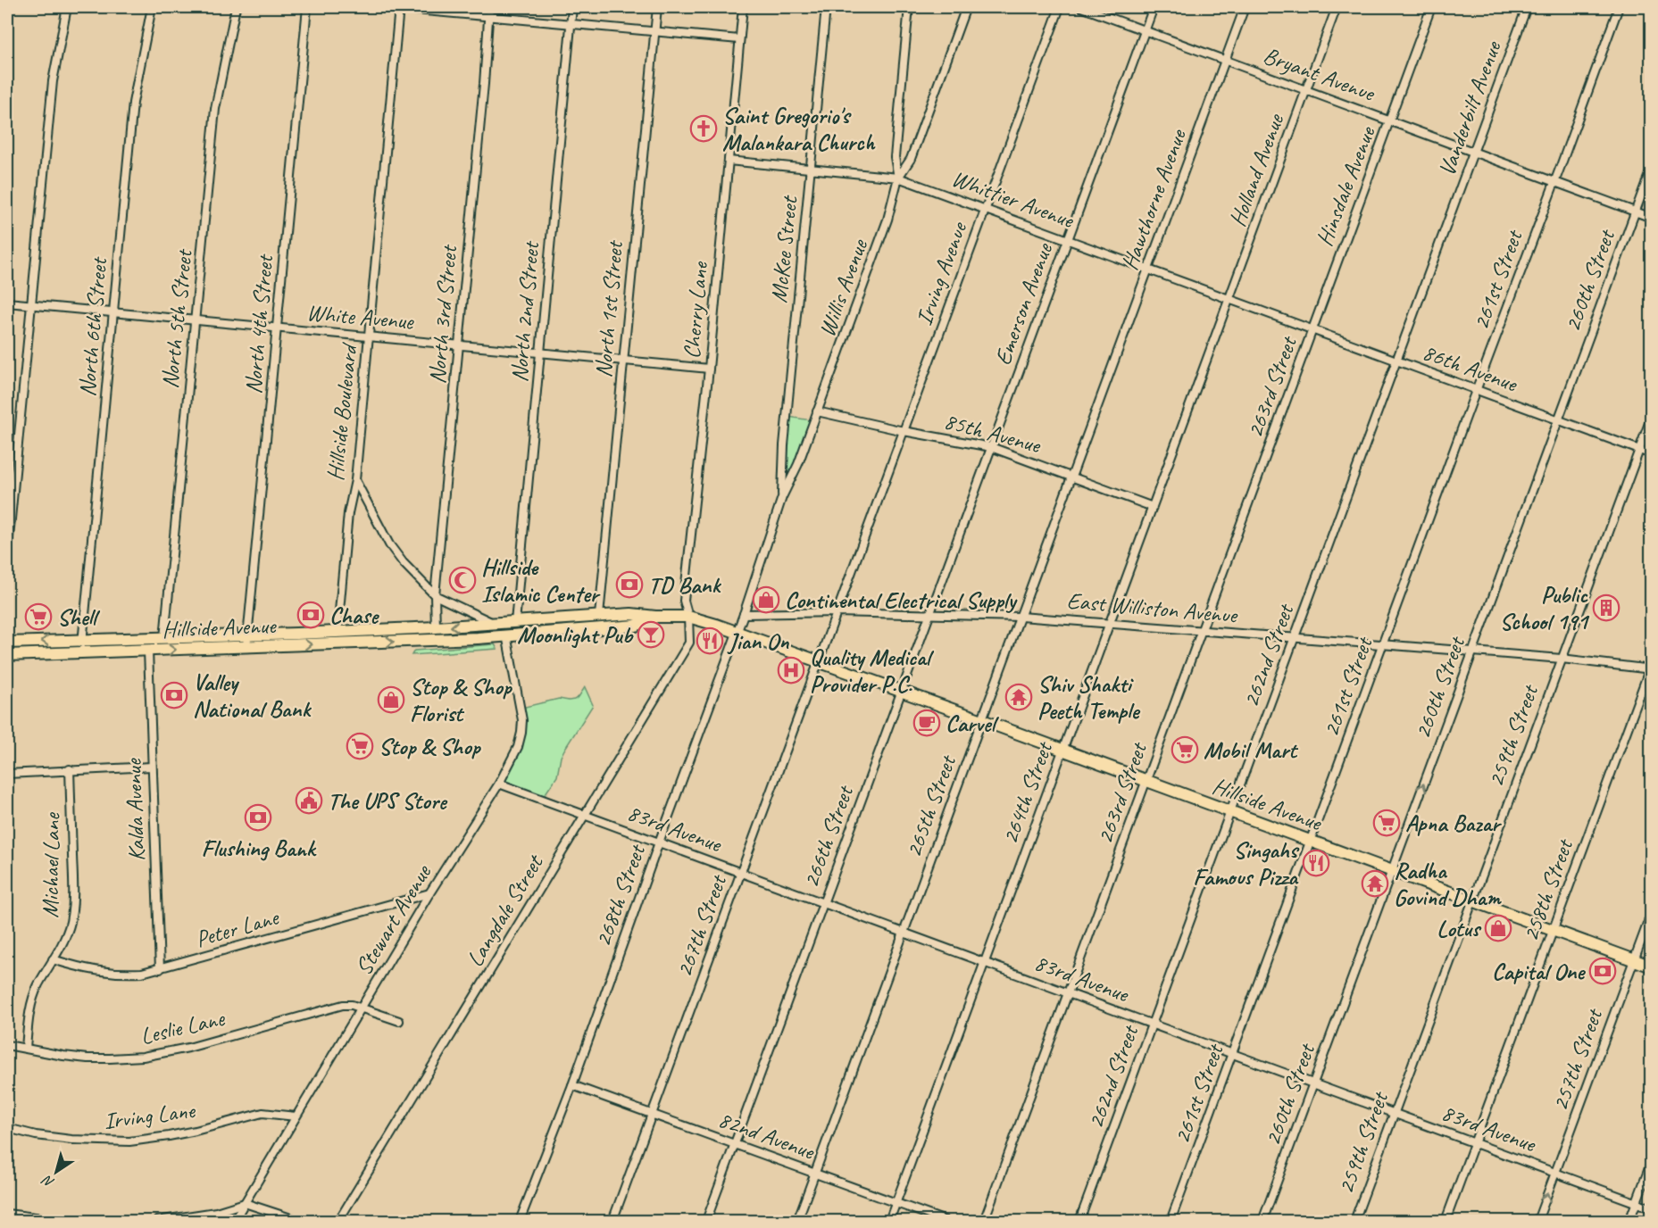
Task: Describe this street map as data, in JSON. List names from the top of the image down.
{
  "streets": {
    "main road": ["Hillside Avenue"],
    "street": [
      "Bryant Avenue",
      "Vanderbilt Avenue",
      "Holland Avenue",
      "Hinsdale Avenue",
      "Whittier Avenue",
      "Hawthorne Avenue",
      "McKee Street",
      "Irving Avenue",
      "261st Street",
      "260th Street",
      "Willis Avenue",
      "Emerson Avenue",
      "North 1st Street",
      "Cherry Lane",
      "North 2nd Street",
      "North 3rd Street",
      "White Avenue",
      "North 5th Street",
      "North 4th Street",
      "North 6th Street",
      "86th Avenue",
      "263rd Street",
      "Hillside Boulevard",
      "85th Avenue",
      "East Williston Avenue",
      "262nd Street",
      "259th Street",
      "264th Street",
      "265th Street",
      "Kalda Avenue",
      "83rd Avenue",
      "266th Street",
      "Michael Lane",
      "258th Street",
      "268th Street",
      "Langdale Street",
      "Stewart Avenue",
      "267th Street",
      "Peter Lane",
      "Leslie Lane",
      "257th Street",
      "Irving Lane",
      "82nd Avenue"
    ]
  },
  "crossings": [
    ["Bryant Avenue", "Vanderbilt Avenue"],
    ["Bryant Avenue", "Holland Avenue"],
    ["Bryant Avenue", "Hinsdale Avenue"],
    ["Bryant Avenue", "Hawthorne Avenue"],
    ["Bryant Avenue", "261st Street"],
    ["Bryant Avenue", "260th Street"],
    ["Bryant Avenue", "Emerson Avenue"],
    ["Vanderbilt Avenue", "262nd Street"],
    ["Holland Avenue", "Whittier Avenue"],
    ["Holland Avenue", "264th Street"],
    ["Hinsdale Avenue", "263rd Street"],
    ["Whittier Avenue", "Hawthorne Avenue"],
    ["Whittier Avenue", "McKee Street"],
    ["Whittier Avenue", "Irving Avenue"],
    ["Whittier Avenue", "Willis Avenue"],
    ["Whittier Avenue", "Emerson Avenue"],
    ["Whittier Avenue", "Cherry Lane"],
    ["Whittier Avenue", "86th Avenue"],
    ["Hawthorne Avenue", "265th Street"],
    ["McKee Street", "Willis Avenue"],
    ["Irving Avenue", "85th Avenue"],
    ["Irving Avenue", "267th Street"],
    ["261st Street", "86th Avenue"],
    ["261st Street", "East Williston Avenue"],
    ["261st Street", "Hillside Avenue"],
    ["261st Street", "83rd Avenue"],
    ["260th Street", "86th Avenue"],
    ["260th Street", "East Williston Avenue"],
    ["260th Street", "Hillside Avenue"],
    ["260th Street", "83rd Avenue"],
    ["Willis Avenue", "85th Avenue"],
    ["Willis Avenue", "268th Street"],
    ["Emerson Avenue", "85th Avenue"],
    ["Emerson Avenue", "266th Street"],
    ["North 1st Street", "White Avenue"],
    ["North 1st Street", "Hillside Avenue"],
    ["Cherry Lane", "White Avenue"],
    ["Cherry Lane", "Hillside Avenue"],
    ["Cherry Lane", "Langdale Street"],
    ["North 2nd Street", "White Avenue"],
    ["North 2nd Street", "Hillside Avenue"],
    ["North 2nd Street", "Stewart Avenue"],
    ["North 3rd Street", "White Avenue"],
    ["North 3rd Street", "Hillside Avenue"],
    ["White Avenue", "North 5th Street"],
    ["White Avenue", "North 4th Street"],
    ["White Avenue", "North 6th Street"],
    ["White Avenue", "Hillside Boulevard"],
    ["North 5th Street", "Hillside Avenue"],
    ["North 4th Street", "Hillside Avenue"],
    ["North 6th Street", "Hillside Avenue"],
    ["86th Avenue", "263rd Street"],
    ["86th Avenue", "262nd Street"],
    ["86th Avenue", "259th Street"],
    ["263rd Street", "East Williston Avenue"],
    ["263rd Street", "Hillside Avenue"],
    ["263rd Street", "83rd Avenue"],
    ["Hillside Boulevard", "Hillside Avenue"],
    ["85th Avenue", "264th Street"],
    ["85th Avenue", "265th Street"],
    ["East Williston Avenue", "262nd Street"],
    ["East Williston Avenue", "259th Street"],
    ["East Williston Avenue", "264th Street"],
    ["East Williston Avenue", "265th Street"],
    ["East Williston Avenue", "266th Street"],
    ["East Williston Avenue", "258th Street"],
    ["East Williston Avenue", "268th Street"],
    ["East Williston Avenue", "267th Street"],
    ["Hillside Avenue", "262nd Street"],
    ["Hillside Avenue", "259th Street"],
    ["Hillside Avenue", "264th Street"],
    ["Hillside Avenue", "265th Street"],
    ["Hillside Avenue", "Kalda Avenue"],
    ["Hillside Avenue", "266th Street"],
    ["Hillside Avenue", "258th Street"],
    ["Hillside Avenue", "268th Street"],
    ["Hillside Avenue", "Langdale Street"],
    ["Hillside Avenue", "Stewart Avenue"],
    ["Hillside Avenue", "267th Street"],
    ["Hillside Avenue", "257th Street"],
    ["262nd Street", "83rd Avenue"],
    ["259th Street", "83rd Avenue"],
    ["264th Street", "83rd Avenue"],
    ["264th Street", "82nd Avenue"],
    ["265th Street", "83rd Avenue"],
    ["265th Street", "82nd Avenue"],
    ["Kalda Avenue", "Peter Lane"],
    ["83rd Avenue", "266th Street"],
    ["83rd Avenue", "258th Street"],
    ["83rd Avenue", "268th Street"],
    ["83rd Avenue", "Langdale Street"],
    ["83rd Avenue", "Stewart Avenue"],
    ["83rd Avenue", "267th Street"],
    ["83rd Avenue", "257th Street"],
    ["266th Street", "82nd Avenue"],
    ["Michael Lane", "Peter Lane"],
    ["Michael Lane", "Leslie Lane"],
    ["268th Street", "82nd Avenue"],
    ["Stewart Avenue", "Peter Lane"],
    ["Stewart Avenue", "Leslie Lane"],
    ["Stewart Avenue", "Irving Lane"],
    ["267th Street", "82nd Avenue"]
  ],
  "places": {
    "church": ["Saint Gregorio's Malankara Church"],
    "mosque": ["Hillside Islamic Center"],
    "bank": [
      "TD Bank",
      "Chase",
      "Valley National Bank",
      "Flushing Bank",
      "Capital One"
    ],
    "shop": ["Continental Electrical Supply", "Stop & Shop Florist", "Lotus"],
    "building": ["Public School 191"],
    "supermarket": [
      "Shell",
      "Stop & Shop",
      "Mobil Mart",
      "Apna Bazar"
    ],
    "bar": ["Moonlight Pub"],
    "restaurant": ["Jian On", "Singahs Famous Pizza"],
    "hospital": ["Quality Medical Provider P.C."],
    "temple": ["Shiv Shakti Peeth Temple", "Radha Govind Dham"],
    "cafe": ["Carvel"],
    "public building": ["The UPS Store"]
  },
  "north": "bottom left"
}
